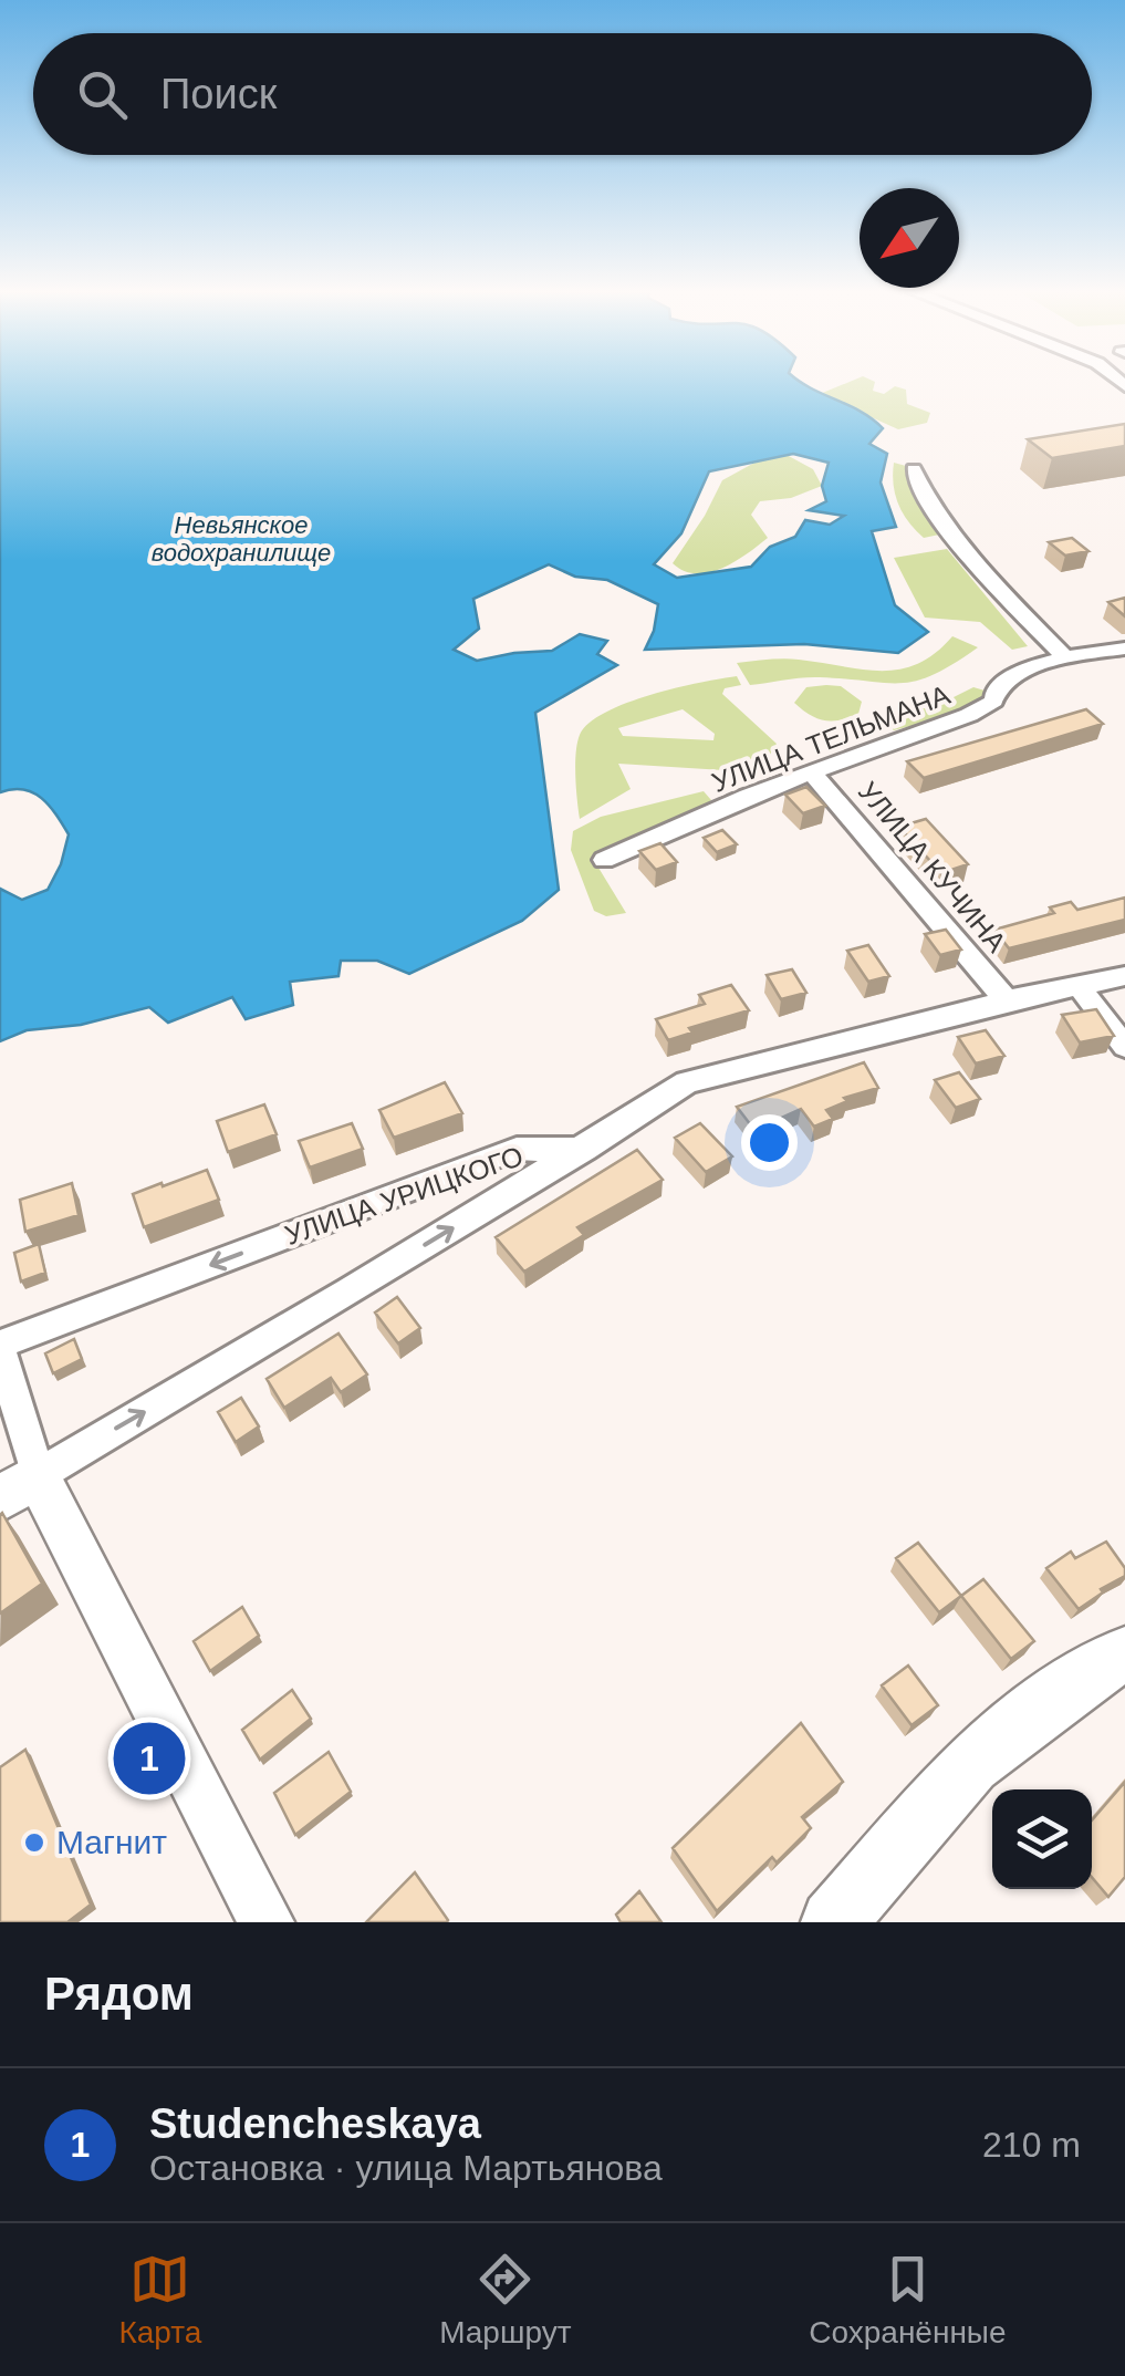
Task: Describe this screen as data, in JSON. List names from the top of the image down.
{
  "streets": {
    "street": ["УЛИЦА ТЕЛЬМАНА", "УЛИЦА КУЧИНА", "УЛИЦА УРИЦКОГО"]
  },
  "crossings": [
    ["УЛИЦА ТЕЛЬМАНА", "УЛИЦА КУЧИНА"]
  ],
  "water": ["Невьянское водохранилище"],
  "places": ["Магнит"],
  "north": "bottom left",
  "page": {
    "search": "Поиск",
    "pins": "1",
    "heading": "Рядом",
    "list": [
      {
        "mark": "1",
        "name": "Studencheskaya",
        "note": "Остановка · улица Мартьянова",
        "value": "210 m"
      }
    ],
    "nav": ["Карта", "Маршрут", "Сохранённые"]
  }
}
